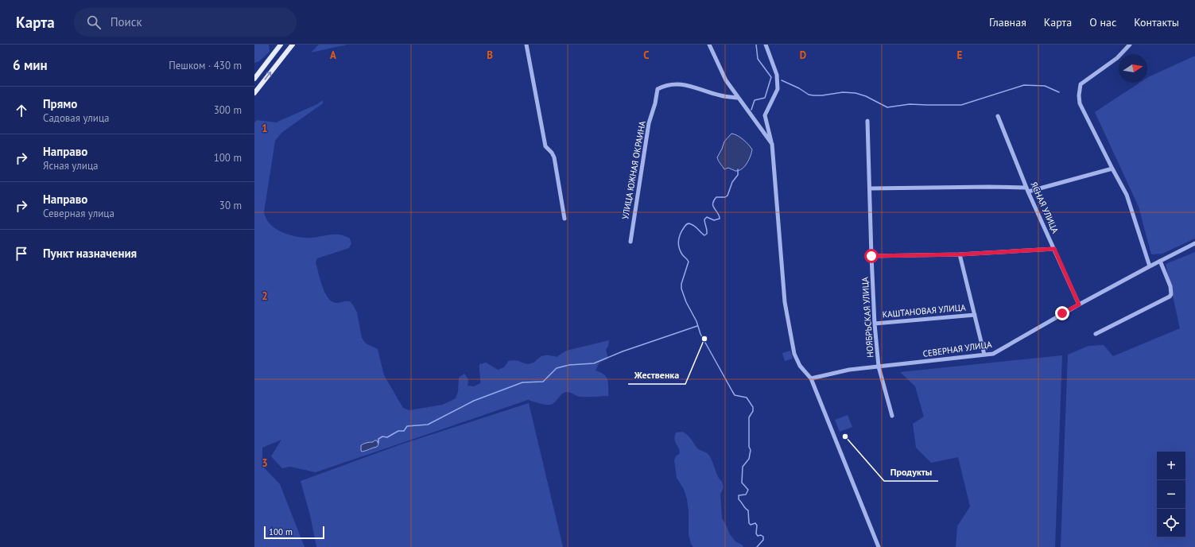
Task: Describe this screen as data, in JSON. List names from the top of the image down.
{
  "streets": {
    "street": [
      "УЛИЦА ЮЖНАЯ ОКРАИНА",
      "ЯСНАЯ УЛИЦА",
      "КАШТАНОВАЯ УЛИЦА",
      "НОЯБРЬСКАЯ УЛИЦА",
      "СЕВЕРНАЯ УЛИЦА"
    ]
  },
  "crossings": [
    ["ЯСНАЯ УЛИЦА", "СЕВЕРНАЯ УЛИЦА"],
    ["КАШТАНОВАЯ УЛИЦА", "НОЯБРЬСКАЯ УЛИЦА"],
    ["НОЯБРЬСКАЯ УЛИЦА", "СЕВЕРНАЯ УЛИЦА"]
  ],
  "places": ["Жественка", "Продукты"],
  "scale_bar": "100 m",
  "north": "right",
  "page": {
    "header": "Карта",
    "search": "Поиск",
    "nav": [
      "Главная",
      "Карта",
      "О нас",
      "Контакты"
    ],
    "heading": ["6 мин", "Пешком · 430 m"],
    "list": [
      ["Прямо", "Садовая улица", "300 m"],
      ["Направо", "Ясная улица", "100 m"],
      ["Направо", "Северная улица", "30 m"],
      "Пункт назначения"
    ],
    "map_buttons": ["+", "−"],
    "scale": "100 m"
  },
  "grid": {
    "columns": [
      "A",
      "B",
      "C",
      "D",
      "E"
    ],
    "rows": ["1", "2", "3"]
  }
}
